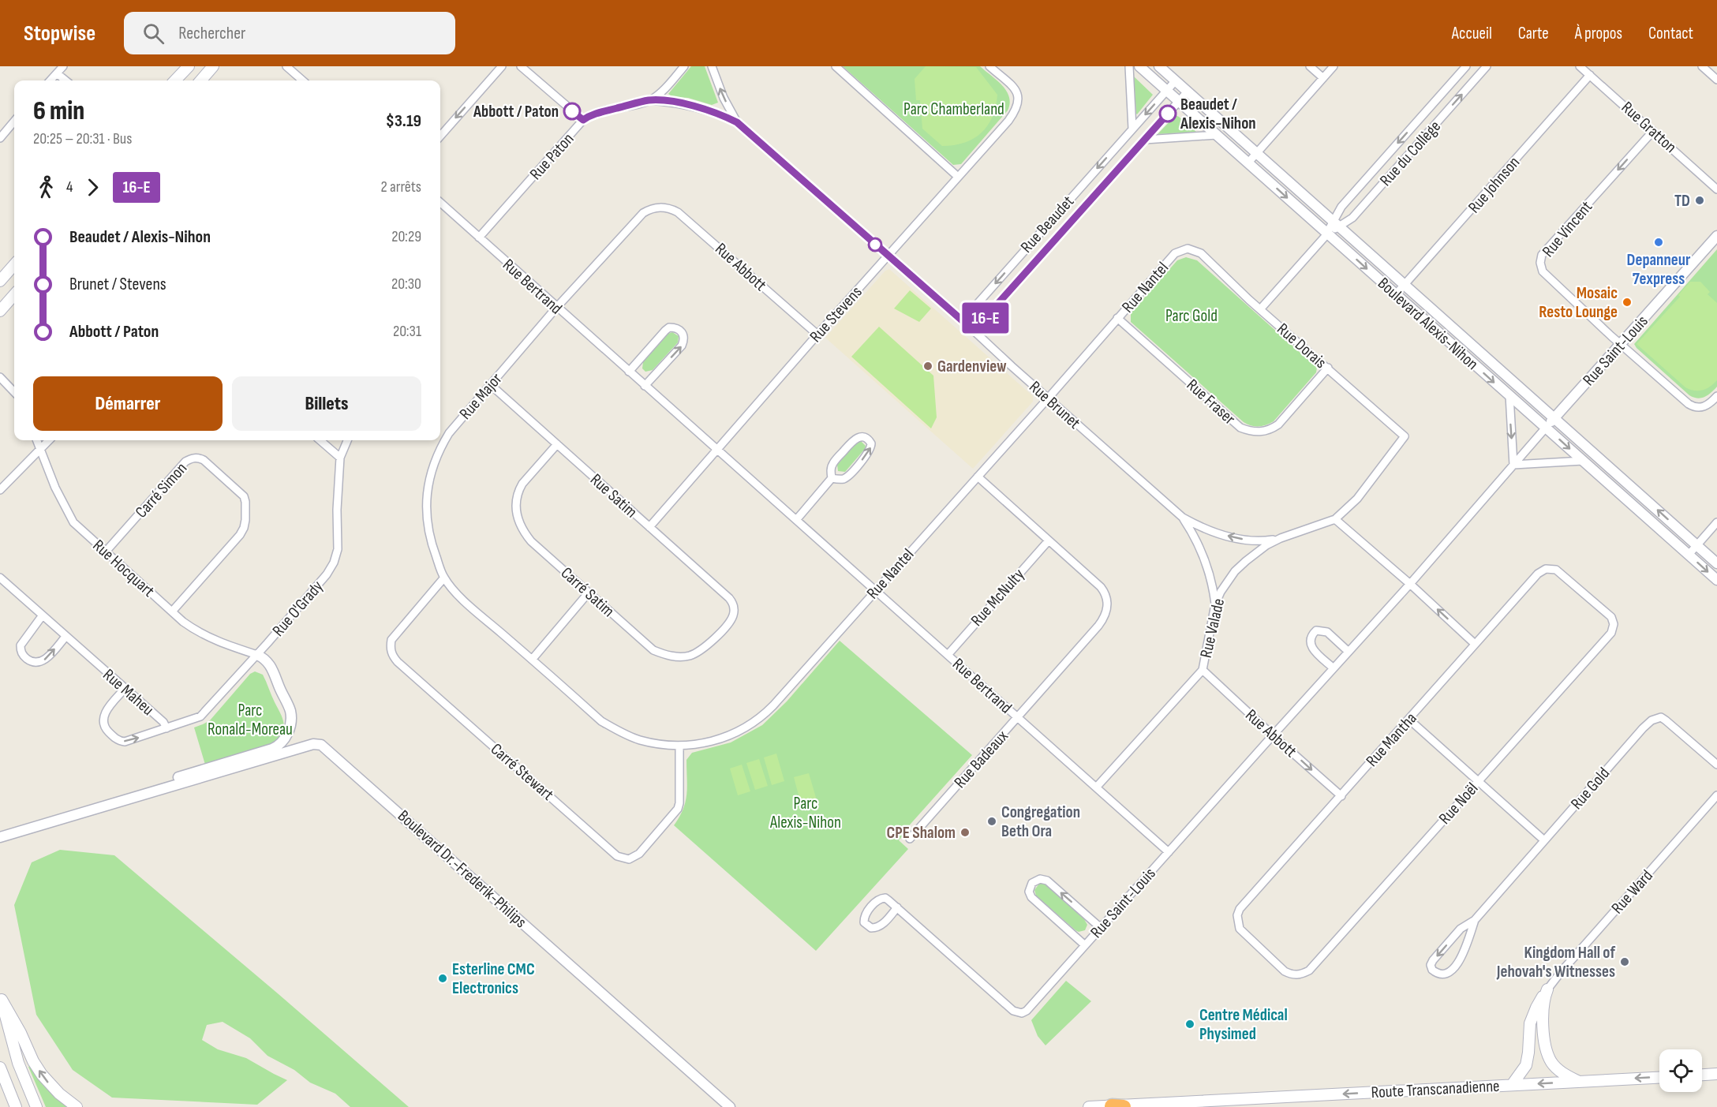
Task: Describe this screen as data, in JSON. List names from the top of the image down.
{
  "streets": {
    "main road": ["Route Transcanadienne"],
    "street": [
      "Rue Gratton",
      "Rue du Collège",
      "Rue Paton",
      "Rue Johnson",
      "Rue Beaudet",
      "Rue Vincent",
      "Rue Abbott",
      "Rue Bertrand",
      "Rue Nantel",
      "Rue Stevens",
      "Boulevard Alexis-Nihon",
      "Rue Dorais",
      "Rue Saint-Louis",
      "Rue Major",
      "Rue Fraser",
      "Rue Brunet",
      "Carré Simon",
      "Rue Satim",
      "Rue Hocquart",
      "Carré Satim",
      "Rue McNulty",
      "Rue O'Grady",
      "Rue Valade",
      "Rue Maheu",
      "Rue Mantha",
      "Rue Badeaux",
      "Carré Stewart",
      "Rue Gold",
      "Rue Noël",
      "Boulevard Dr.-Frederik-Philips",
      "Rue Ward"
    ]
  },
  "crossings": [
    ["Rue Gratton", "Rue Johnson"],
    ["Rue Gratton", "Rue Vincent"],
    ["Rue du Collège", "Boulevard Alexis-Nihon"],
    ["Rue du Collège", "Rue Dorais"],
    ["Rue Paton", "Rue Bertrand"],
    ["Rue Paton", "Rue Brunet"],
    ["Rue Johnson", "Boulevard Alexis-Nihon"],
    ["Rue Beaudet", "Boulevard Alexis-Nihon"],
    ["Rue Beaudet", "Rue Brunet"],
    ["Rue Vincent", "Rue Saint-Louis"],
    ["Rue Abbott", "Rue Stevens"],
    ["Rue Abbott", "Rue Saint-Louis"],
    ["Rue Abbott", "Rue Major"],
    ["Rue Abbott", "Rue Valade"],
    ["Rue Abbott", "Rue Mantha"],
    ["Rue Bertrand", "Rue Nantel"],
    ["Rue Bertrand", "Rue Stevens"],
    ["Rue Bertrand", "Rue Saint-Louis"],
    ["Rue Bertrand", "Rue Major"],
    ["Rue Bertrand", "Rue McNulty"],
    ["Rue Bertrand", "Rue Valade"],
    ["Rue Bertrand", "Rue Badeaux"],
    ["Rue Nantel", "Rue Dorais"],
    ["Rue Nantel", "Rue Major"],
    ["Rue Nantel", "Rue Fraser"],
    ["Rue Nantel", "Rue Brunet"],
    ["Rue Nantel", "Carré Stewart"],
    ["Rue Stevens", "Rue Brunet"],
    ["Rue Stevens", "Rue Satim"],
    ["Boulevard Alexis-Nihon", "Rue Saint-Louis"],
    ["Rue Dorais", "Rue Fraser"],
    ["Rue Dorais", "Rue Valade"],
    ["Rue Major", "Rue Satim"],
    ["Rue Major", "Carré Stewart"],
    ["Rue Brunet", "Rue Valade"],
    ["Carré Simon", "Rue Hocquart"],
    ["Rue Satim", "Carré Satim"],
    ["Rue Hocquart", "Rue O'Grady"],
    ["Rue Hocquart", "Rue Maheu"],
    ["Rue Hocquart", "Boulevard Dr.-Frederik-Philips"],
    ["Rue McNulty", "Rue Badeaux"],
    ["Rue O'Grady", "Rue Maheu"],
    ["Rue O'Grady", "Boulevard Dr.-Frederik-Philips"],
    ["Rue Maheu", "Boulevard Dr.-Frederik-Philips"],
    ["Rue Mantha", "Rue Noël"]
  ],
  "one_way": ["Route Transcanadienne"],
  "parks": [
    "Parc Chamberland",
    "Parc Gold",
    "Parc Ronald-Moreau",
    "Parc Alexis-Nihon"
  ],
  "places": [
    "Abbott / Paton",
    "Beaudet / Alexis-Nihon",
    "TD",
    "Depanneur 7express",
    "Mosaic Resto Lounge",
    "Gardenview",
    "Congregation Beth Ora",
    "CPE Shalom",
    "Kingdom Hall of Jehovah's Witnesses",
    "Esterline CMC Electronics",
    "Centre Médical Physimed"
  ],
  "lines": ["bus line 16-E"],
  "page": {
    "header": "Stopwise",
    "search": "Rechercher",
    "nav": [
      "Accueil",
      "Carte",
      "À propos",
      "Contact"
    ],
    "on_map": "16-E",
    "heading": ["6 min", "20:25 – 20:31 · Bus", "$3.19"],
    "legs": ["4", "16-E", "2 arrêts"],
    "list": [
      {
        "name": "Beaudet / Alexis-Nihon",
        "value": "20:29"
      },
      {
        "name": "Brunet / Stevens",
        "value": "20:30"
      },
      {
        "name": "Abbott / Paton",
        "value": "20:31"
      }
    ],
    "buttons": ["Démarrer", "Billets"]
  }
}
